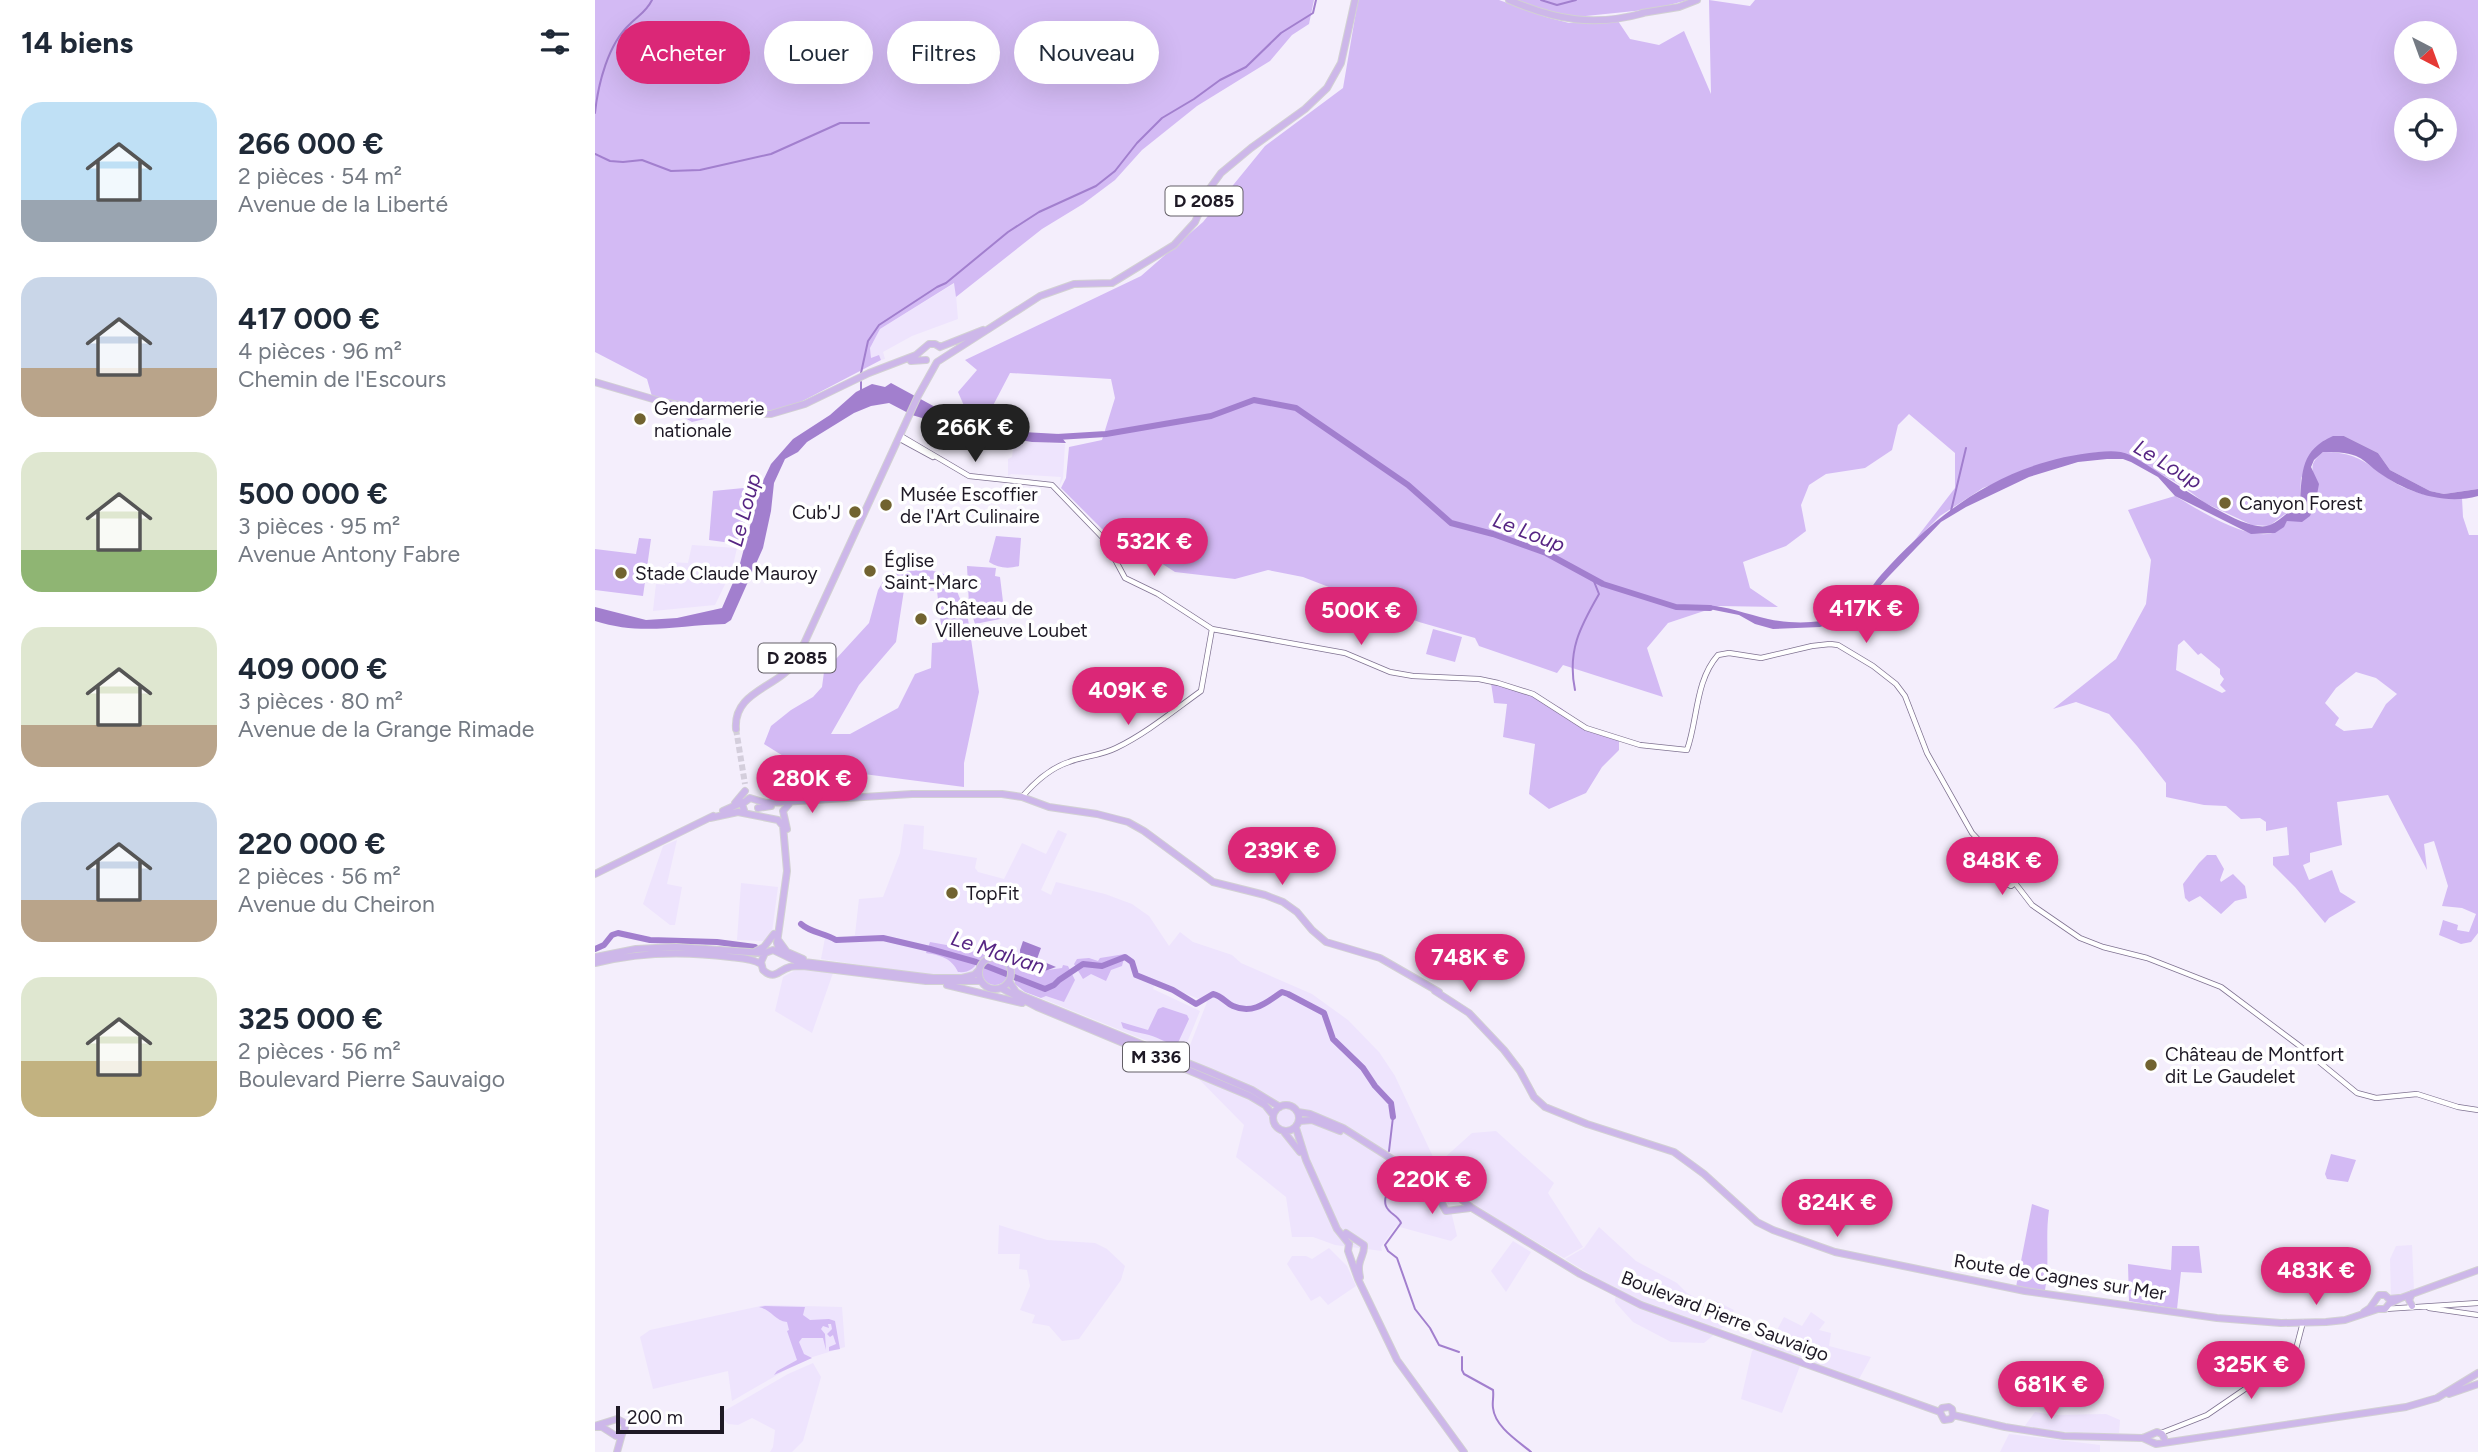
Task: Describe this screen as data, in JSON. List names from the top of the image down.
{
  "streets": {
    "main road": [
      "D 2085",
      "M 336",
      "Route de Cagnes sur Mer",
      "Boulevard Pierre Sauvaigo"
    ]
  },
  "water": ["Le Loup", "Le Malvan"],
  "places": [
    "Gendarmerie nationale",
    "Canyon Forest",
    "Musée Escoffier de l'Art Culinaire",
    "Cub'J",
    "Église Saint-Marc",
    "Stade Claude Mauroy",
    "Château de Villeneuve Loubet",
    "TopFit",
    "Château de Montfort dit Le Gaudelet"
  ],
  "scale_bar": "200 m",
  "north": "bottom right",
  "page": {
    "heading": "14 biens",
    "chip": [
      "Acheter",
      "Louer",
      "Filtres",
      "Nouveau"
    ],
    "list": [
      {
        "name": "266 000 €",
        "note": "2 pièces · 54 m² · Avenue de la Liberté"
      },
      {
        "name": "417 000 €",
        "note": "4 pièces · 96 m² · Chemin de l'Escours"
      },
      {
        "name": "500 000 €",
        "note": "3 pièces · 95 m² · Avenue Antony Fabre"
      },
      {
        "name": "409 000 €",
        "note": "3 pièces · 80 m² · Avenue de la Grange Rimade"
      },
      {
        "name": "220 000 €",
        "note": "2 pièces · 56 m² · Avenue du Cheiron"
      },
      {
        "name": "325 000 €",
        "note": "2 pièces · 56 m² · Boulevard Pierre Sauvaigo"
      }
    ],
    "price": [
      "266K €",
      "532K €",
      "417K €",
      "500K €",
      "409K €",
      "280K €",
      "239K €",
      "848K €",
      "748K €",
      "220K €",
      "824K €",
      "483K €",
      "325K €",
      "681K €"
    ],
    "scale": "200 m"
  }
}
